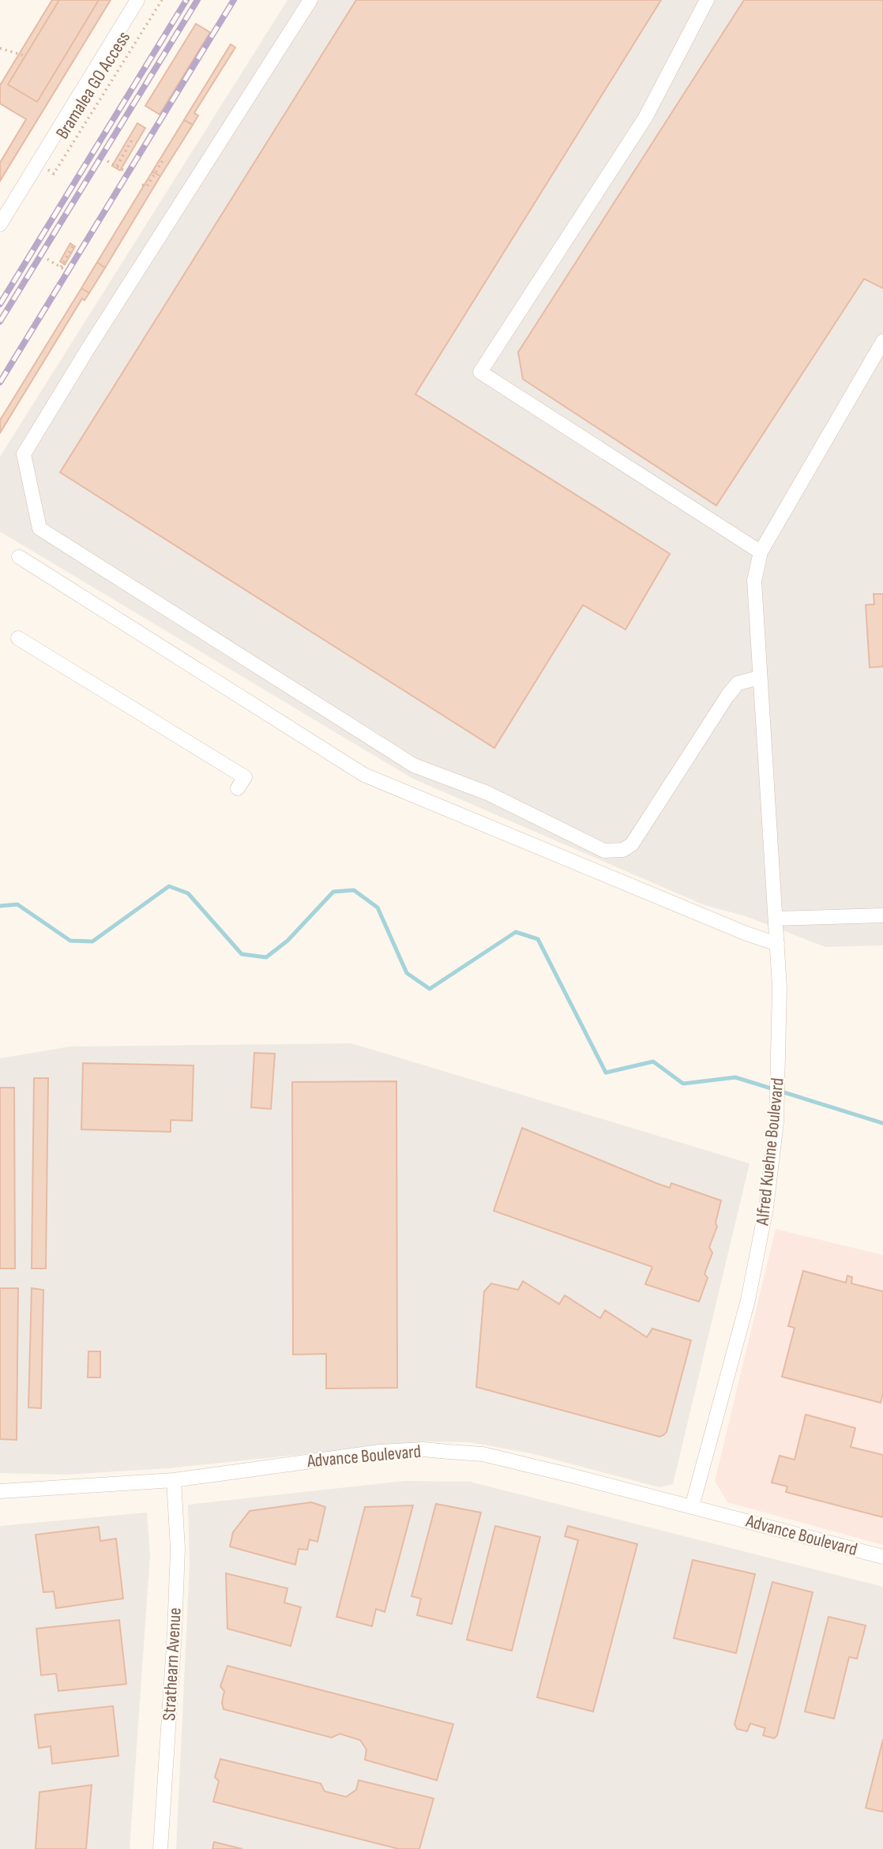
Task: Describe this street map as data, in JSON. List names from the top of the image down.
{
  "streets": {
    "street": ["Alfred Kuehne Boulevard", "Advance Boulevard", "Strathearn Avenue"],
    "path": ["Bramalea GO Access"]
  },
  "crossings": [
    ["Alfred Kuehne Boulevard", "Advance Boulevard"],
    ["Advance Boulevard", "Strathearn Avenue"]
  ]
}
